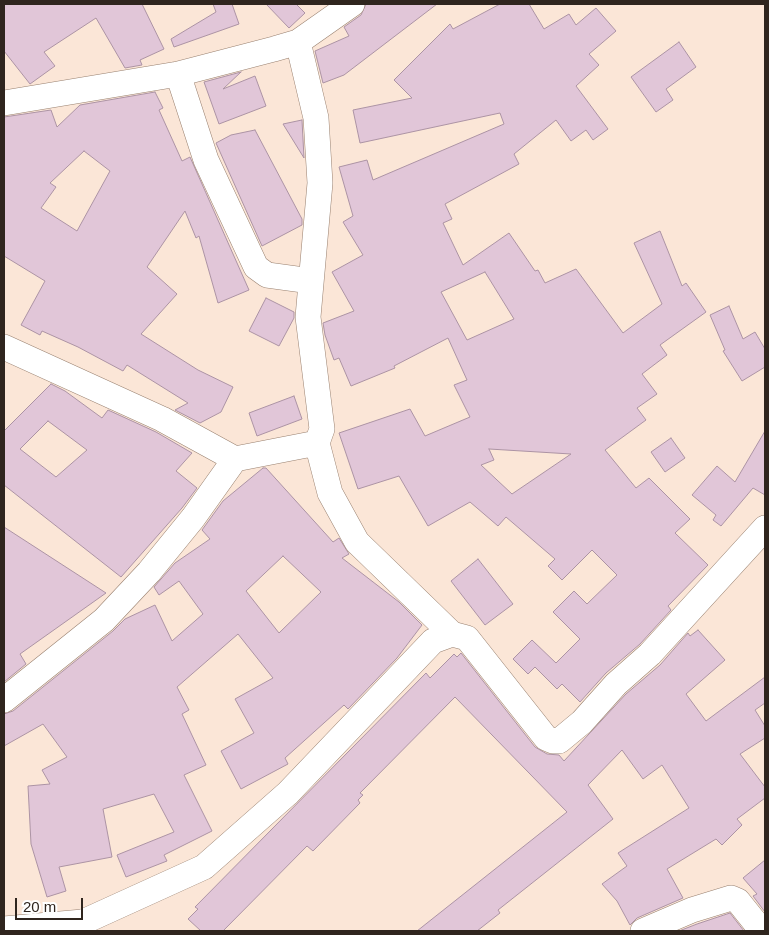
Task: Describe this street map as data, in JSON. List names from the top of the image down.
{
  "scale_bar": "20 m"
}
